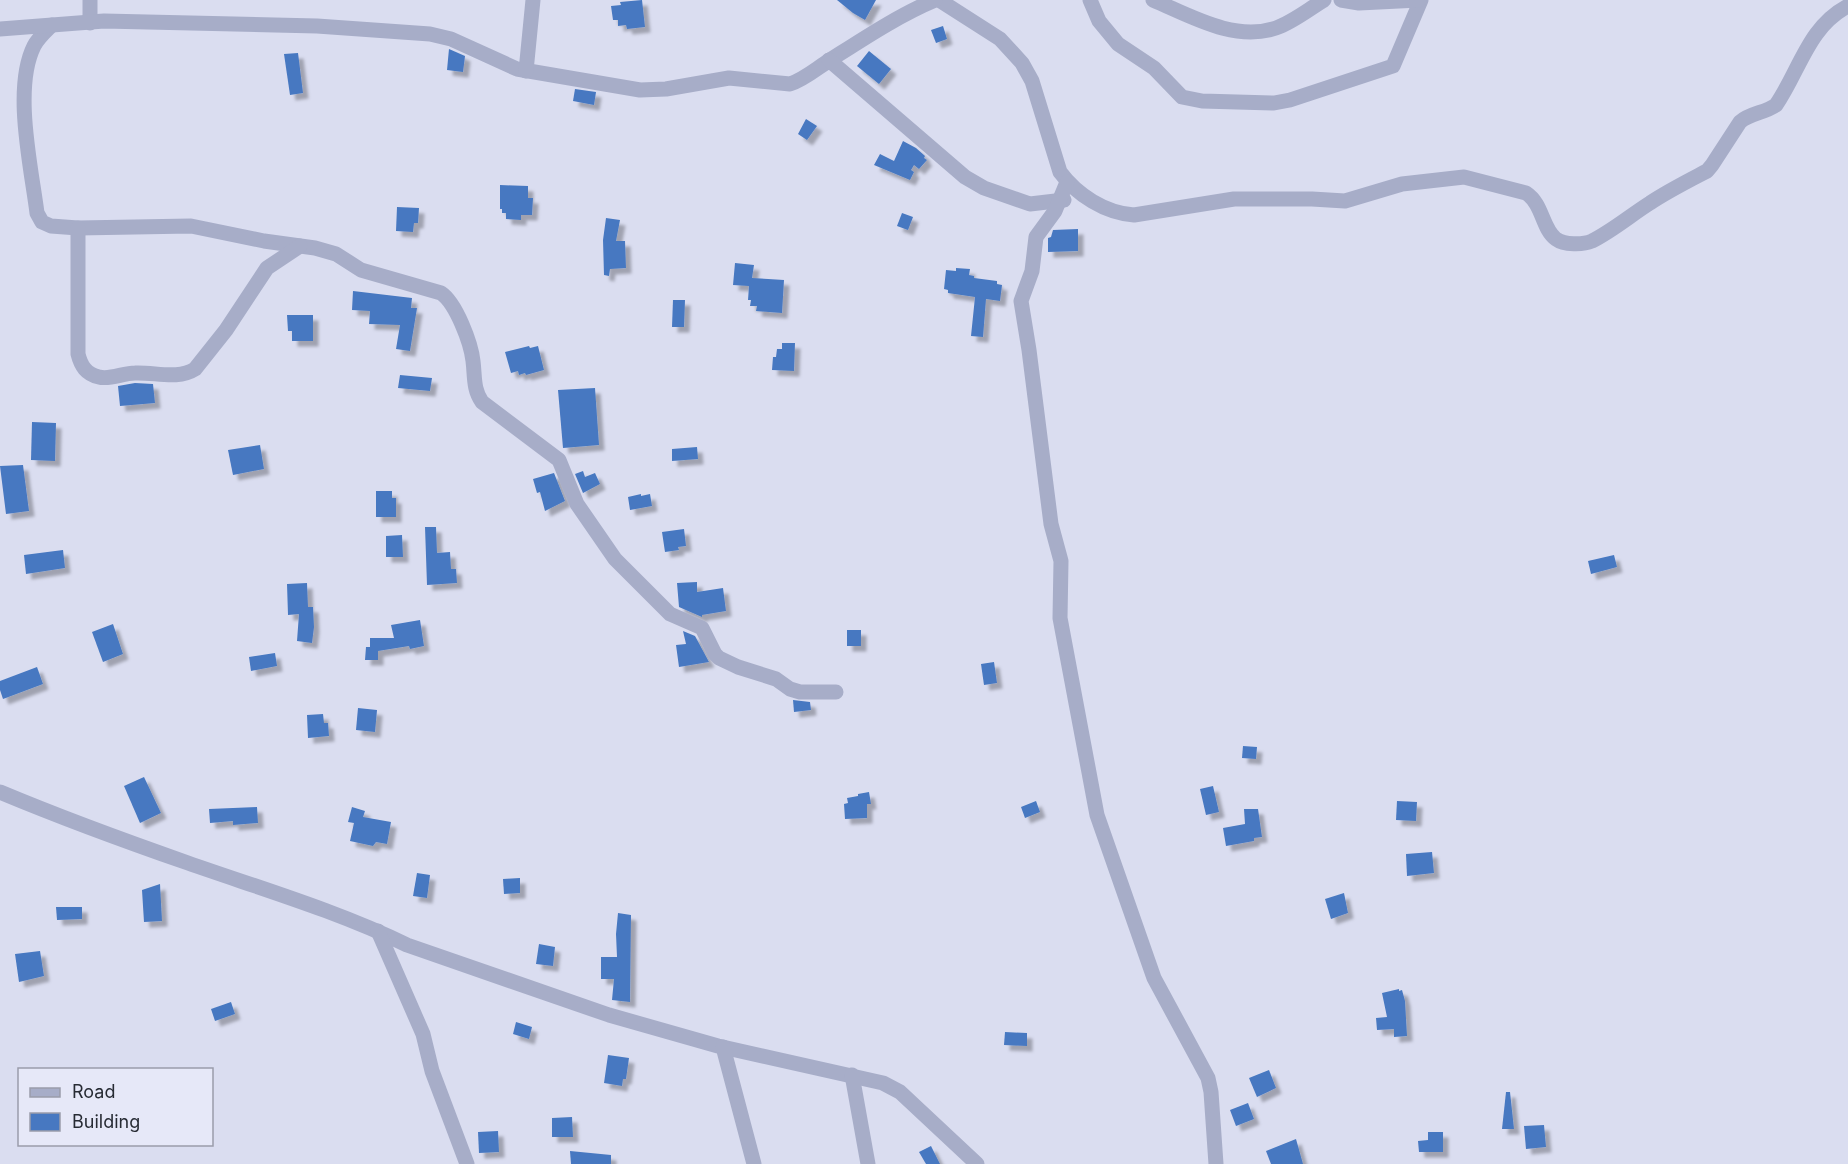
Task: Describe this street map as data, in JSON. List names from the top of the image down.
{
  "legend": ["Road", "Building"]
}
